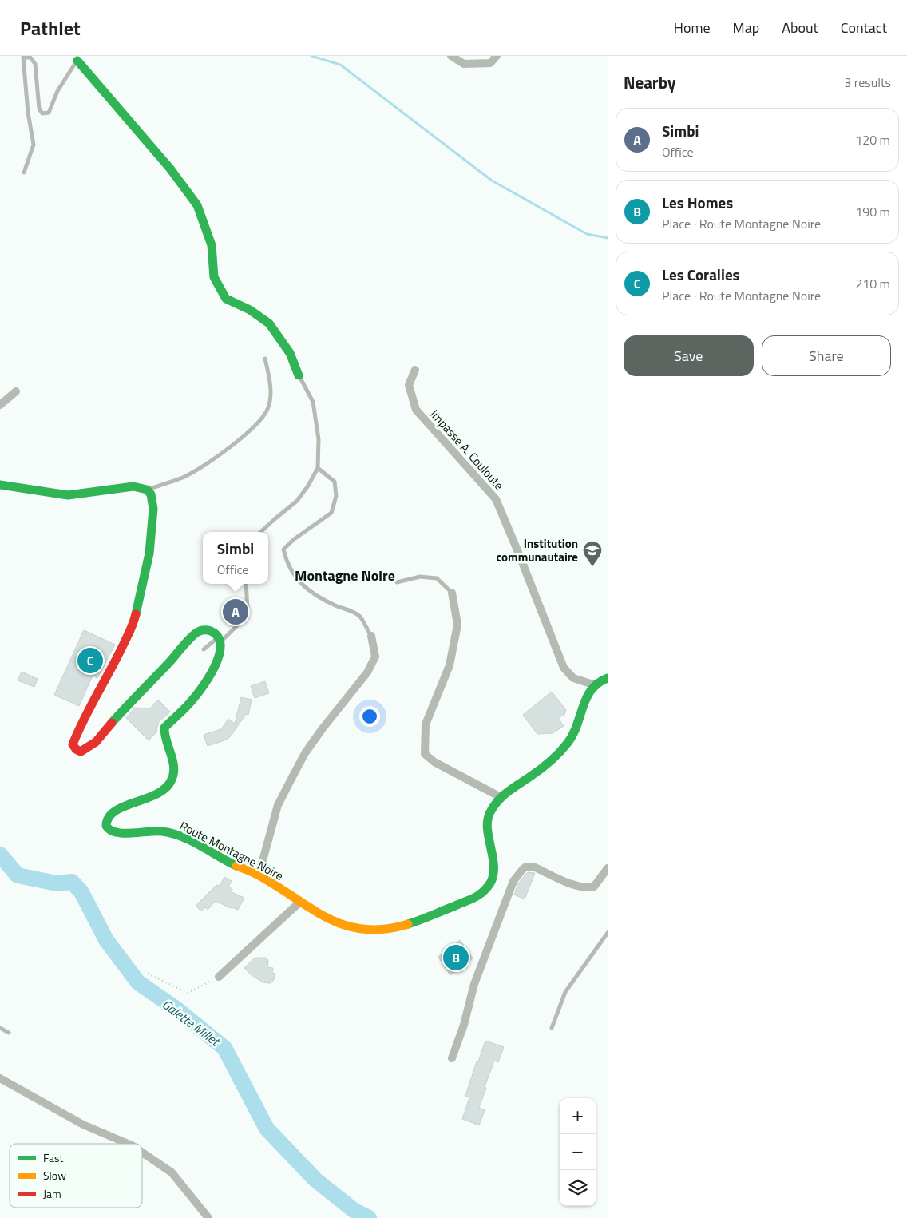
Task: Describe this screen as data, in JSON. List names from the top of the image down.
{
  "streets": {
    "street": ["Impasse A. Couloute", "Route Montagne Noire"]
  },
  "crossings": [
    ["Impasse A. Couloute", "Route Montagne Noire"]
  ],
  "districts": ["Montagne Noire"],
  "water": ["Galette Millet"],
  "places": {
    "school or university": ["Institution communautaire"]
  },
  "legend": ["Fast", "Slow", "Jam"],
  "page": {
    "header": "Pathlet",
    "nav": [
      "Home",
      "Map",
      "About",
      "Contact"
    ],
    "heading": ["Nearby", "3 results"],
    "list": [
      {
        "mark": "A",
        "name": "Simbi",
        "note": "Office",
        "value": "120 m"
      },
      {
        "mark": "B",
        "name": "Les Homes",
        "note": "Place · Route Montagne Noire",
        "value": "190 m"
      },
      {
        "mark": "C",
        "name": "Les Coralies",
        "note": "Place · Route Montagne Noire",
        "value": "210 m"
      }
    ],
    "buttons": ["Save", "Share"],
    "popup": ["Simbi", "Office"],
    "pins": ["A", "C", "B"],
    "map_buttons": ["+", "−"]
  }
}
